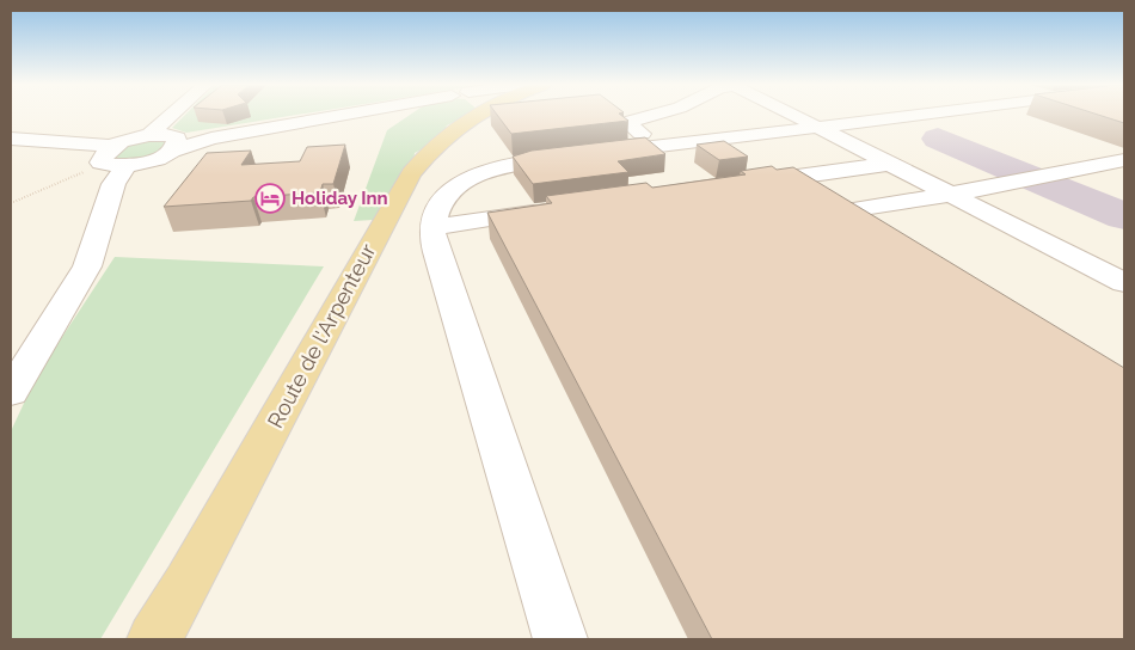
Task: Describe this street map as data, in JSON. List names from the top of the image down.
{
  "streets": {
    "main road": ["Route de l'Arpenteur"]
  },
  "places": {
    "hotel": ["Holiday Inn"]
  }
}
